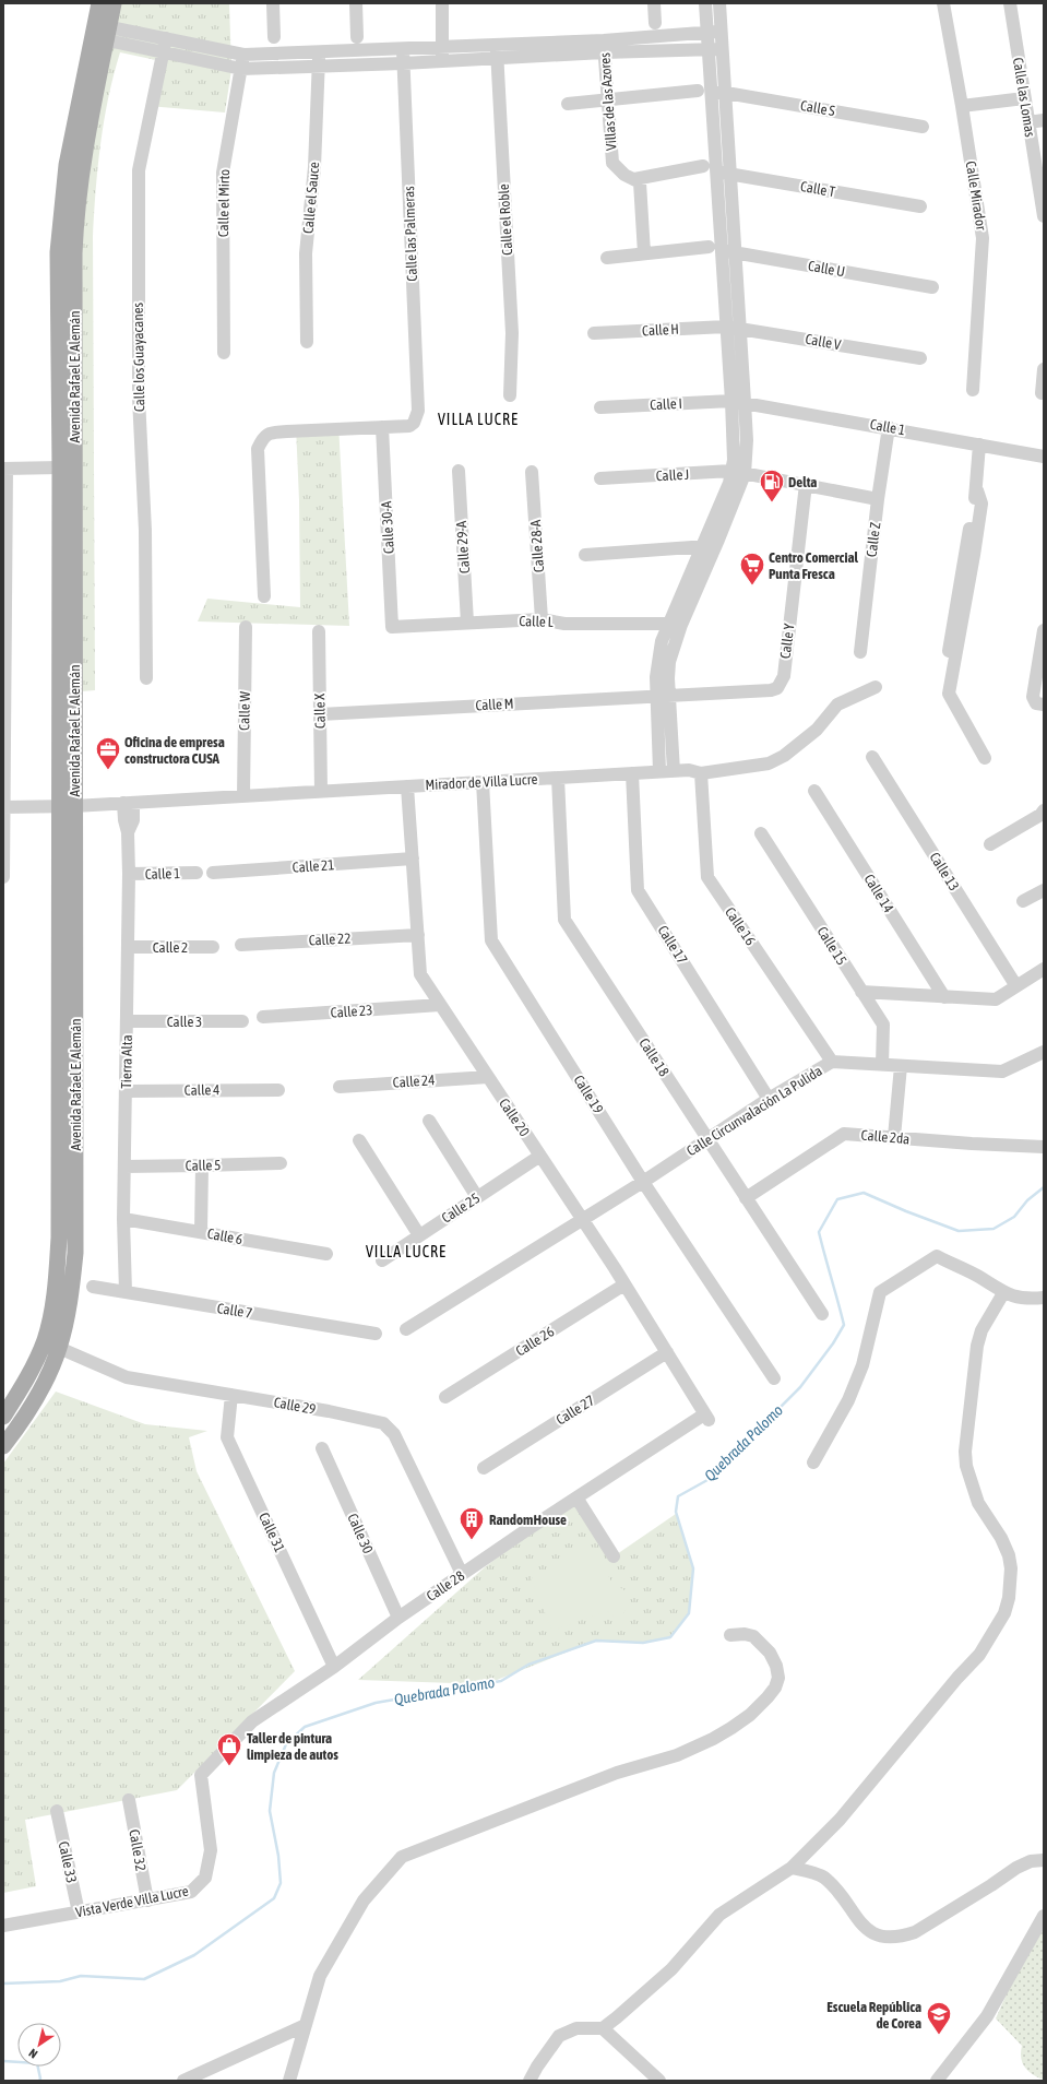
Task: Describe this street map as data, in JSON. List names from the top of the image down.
{
  "streets": {
    "main road": ["Avenida Rafael E. Alemán"],
    "street": [
      "Calle las Lomas",
      "Villas de las Azores",
      "Calle S",
      "Calle T",
      "Calle Mirador",
      "Calle el Sauce",
      "Calle el Mirto",
      "Calle el Roble",
      "Calle las Palmeras",
      "Calle U",
      "Calle H",
      "Calle V",
      "Calle los Guayacanes",
      "Calle I",
      "Calle 1",
      "Calle J",
      "Calle 30-A",
      "Calle Z",
      "Calle 28-A",
      "Calle 29-A",
      "Calle L",
      "Calle Y",
      "Calle M",
      "Calle W",
      "Calle X",
      "Mirador de Villa Lucre",
      "Calle 21",
      "Calle 13",
      "Calle 14",
      "Calle 16",
      "Calle 22",
      "Calle 17",
      "Calle 15",
      "Calle 2",
      "Calle 23",
      "Calle 3",
      "Calle 18",
      "Tierra Alta",
      "Calle 24",
      "Calle 4",
      "Calle 19",
      "Calle Circunvalación La Pulida",
      "Calle 20",
      "Calle 2da",
      "Calle 5",
      "Calle 25",
      "Calle 6",
      "Calle 7",
      "Calle 26",
      "Calle 29",
      "Calle 27",
      "Calle 31",
      "Calle 30",
      "Calle 28",
      "Calle 32",
      "Calle 33",
      "Vista Verde Villa Lucre"
    ]
  },
  "crossings": [
    ["Calle las Palmeras", "Calle 30-A"],
    ["Calle H", "Calle V"],
    ["Avenida Rafael E. Alemán", "Mirador de Villa Lucre"],
    ["Avenida Rafael E. Alemán", "Calle 29"],
    ["Calle I", "Calle 1"],
    ["Calle 1", "Calle Z"],
    ["Calle 1", "Tierra Alta"],
    ["Calle J", "Calle Z"],
    ["Calle J", "Calle Y"],
    ["Calle 30-A", "Calle L"],
    ["Calle 28-A", "Calle L"],
    ["Calle 29-A", "Calle L"],
    ["Calle Y", "Calle M"],
    ["Calle M", "Calle X"],
    ["Calle W", "Mirador de Villa Lucre"],
    ["Calle X", "Mirador de Villa Lucre"],
    ["Mirador de Villa Lucre", "Calle 16"],
    ["Mirador de Villa Lucre", "Calle 17"],
    ["Mirador de Villa Lucre", "Calle 18"],
    ["Mirador de Villa Lucre", "Tierra Alta"],
    ["Mirador de Villa Lucre", "Calle 19"],
    ["Mirador de Villa Lucre", "Calle 20"],
    ["Calle 21", "Calle 20"],
    ["Calle 16", "Calle Circunvalación La Pulida"],
    ["Calle 22", "Calle 20"],
    ["Calle 17", "Calle Circunvalación La Pulida"],
    ["Calle 15", "Calle Circunvalación La Pulida"],
    ["Calle 2", "Tierra Alta"],
    ["Calle 23", "Calle 20"],
    ["Calle 3", "Tierra Alta"],
    ["Calle 18", "Calle Circunvalación La Pulida"],
    ["Calle 18", "Calle 2da"],
    ["Tierra Alta", "Calle 4"],
    ["Tierra Alta", "Calle 5"],
    ["Tierra Alta", "Calle 6"],
    ["Tierra Alta", "Calle 7"],
    ["Calle 24", "Calle 20"],
    ["Calle 19", "Calle Circunvalación La Pulida"],
    ["Calle Circunvalación La Pulida", "Calle 20"],
    ["Calle 20", "Calle 25"],
    ["Calle 20", "Calle 26"],
    ["Calle 20", "Calle 27"],
    ["Calle 20", "Calle 28"],
    ["Calle 29", "Calle 31"],
    ["Calle 29", "Calle 28"],
    ["Calle 31", "Calle 28"],
    ["Calle 30", "Calle 28"],
    ["Calle 28", "Vista Verde Villa Lucre"],
    ["Calle 32", "Vista Verde Villa Lucre"],
    ["Calle 33", "Vista Verde Villa Lucre"]
  ],
  "districts": ["VILLA LUCRE", "VILLA LUCRE"],
  "water": ["Quebrada Palomo"],
  "places": {
    "fuel station": ["Delta"],
    "supermarket": ["Centro Comercial Punta Fresca"],
    "office": ["Oficina de empresa constructora CUSA"],
    "building": ["RandomHouse"],
    "shop": ["Taller de pintura limpieza de autos"],
    "school or university": ["Escuela República de Corea"]
  },
  "north": "bottom left"
}
